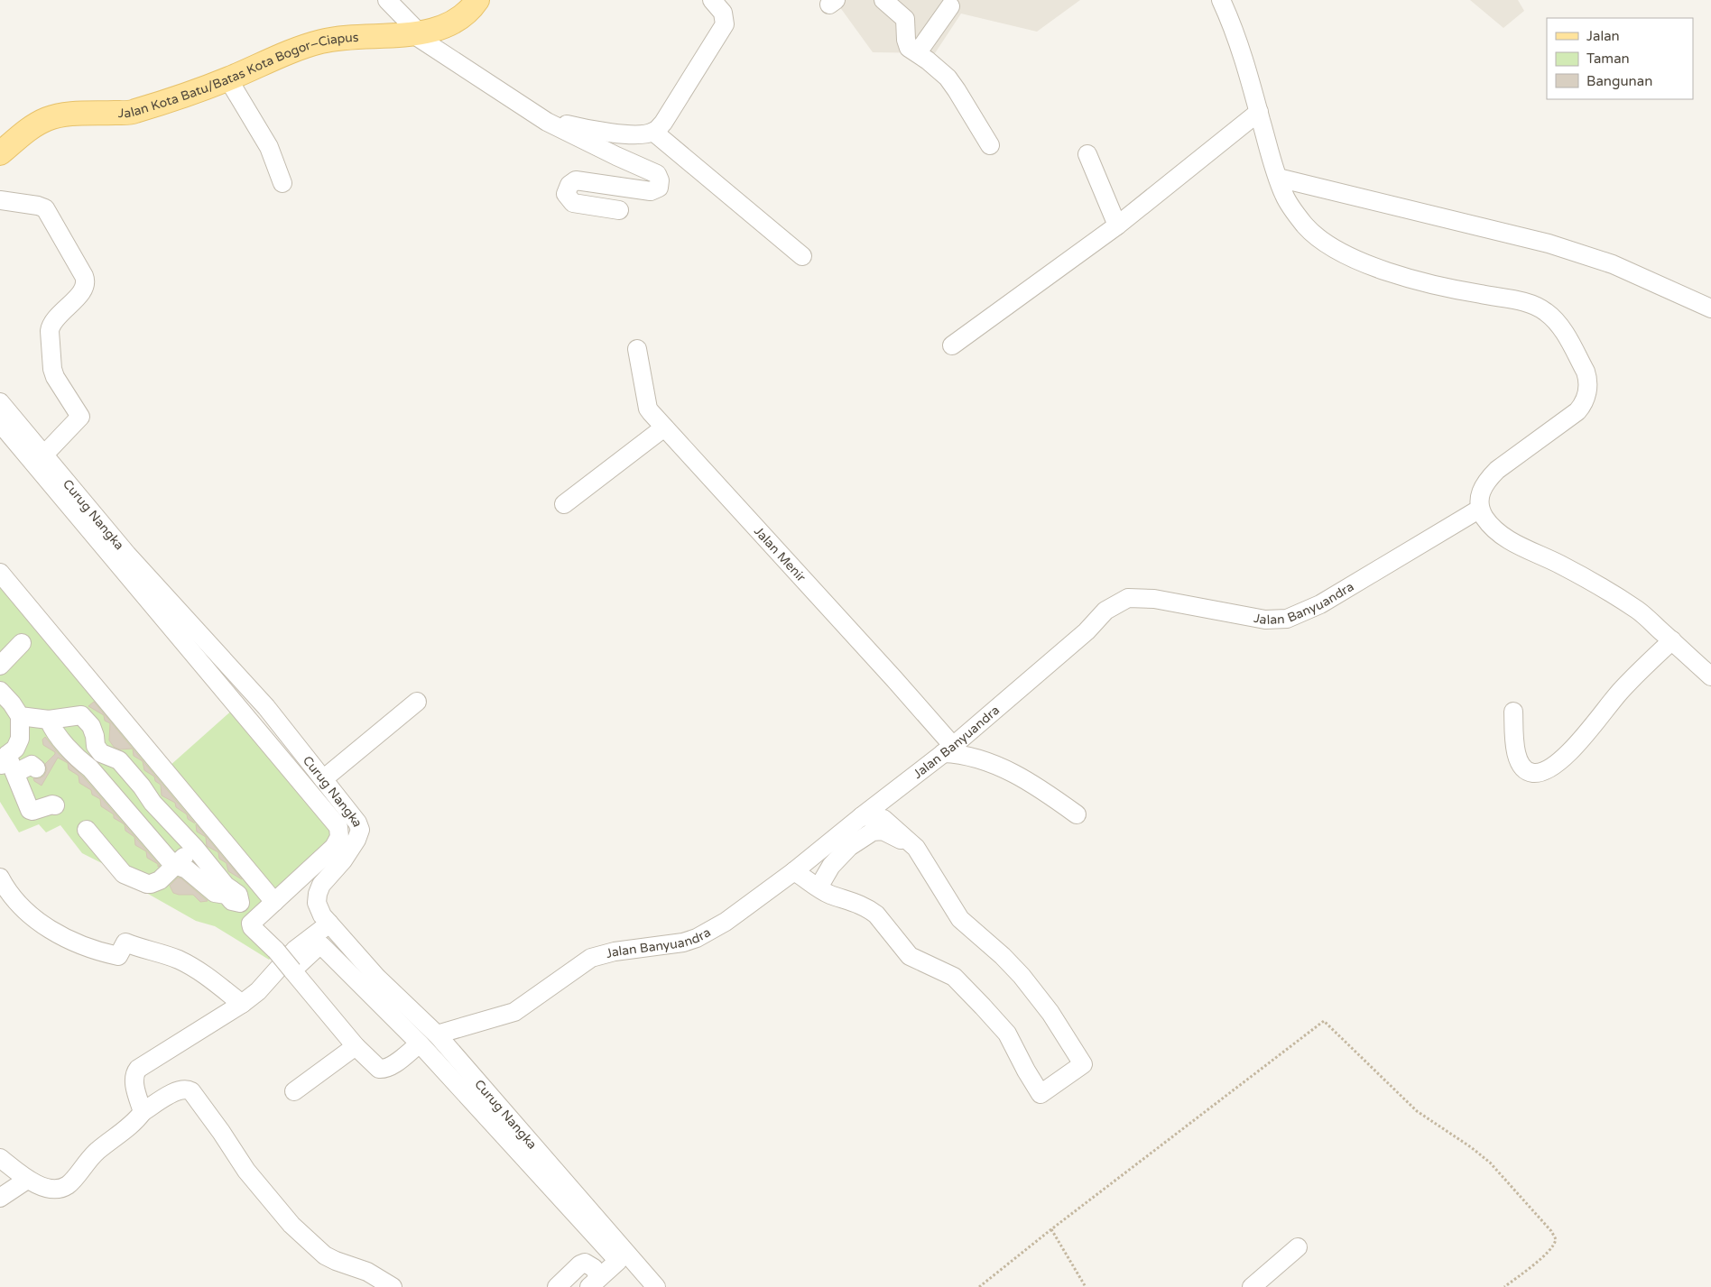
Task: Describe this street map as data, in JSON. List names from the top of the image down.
{
  "streets": {
    "main road": ["Jalan Kota Batu/Batas Kota Bogor–Ciapus"],
    "street": ["Curug Nangka", "Jalan Menir", "Jalan Banyuandra"]
  },
  "crossings": [
    ["Curug Nangka", "Jalan Banyuandra"],
    ["Jalan Menir", "Jalan Banyuandra"]
  ],
  "legend": ["Jalan", "Taman", "Bangunan"]
}
